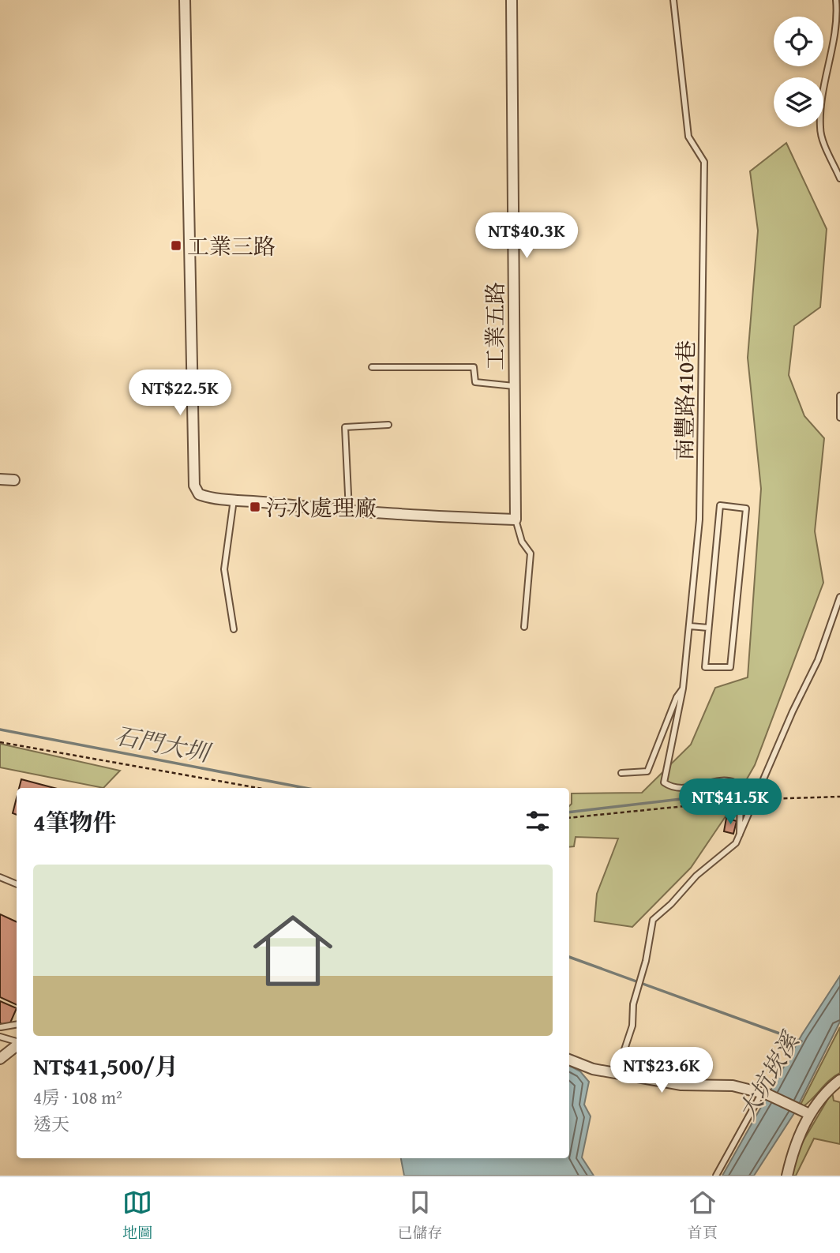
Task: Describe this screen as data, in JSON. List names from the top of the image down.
{
  "streets": {
    "street": ["工業五路"],
    "lane": ["南豐路410巷"]
  },
  "water": ["石門大圳", "大坑崁溪"],
  "places": {
    "transit": ["工業三路", "污水處理廠"]
  },
  "page": {
    "price": [
      "NT$40.3K",
      "NT$22.5K",
      "NT$41.5K",
      "NT$23.6K"
    ],
    "heading": "4筆物件",
    "list": [
      {
        "name": "NT$41,500/月",
        "note": "4房 · 108 m² · 透天"
      }
    ],
    "tabs": ["地圖", "已儲存", "首頁"]
  }
}
